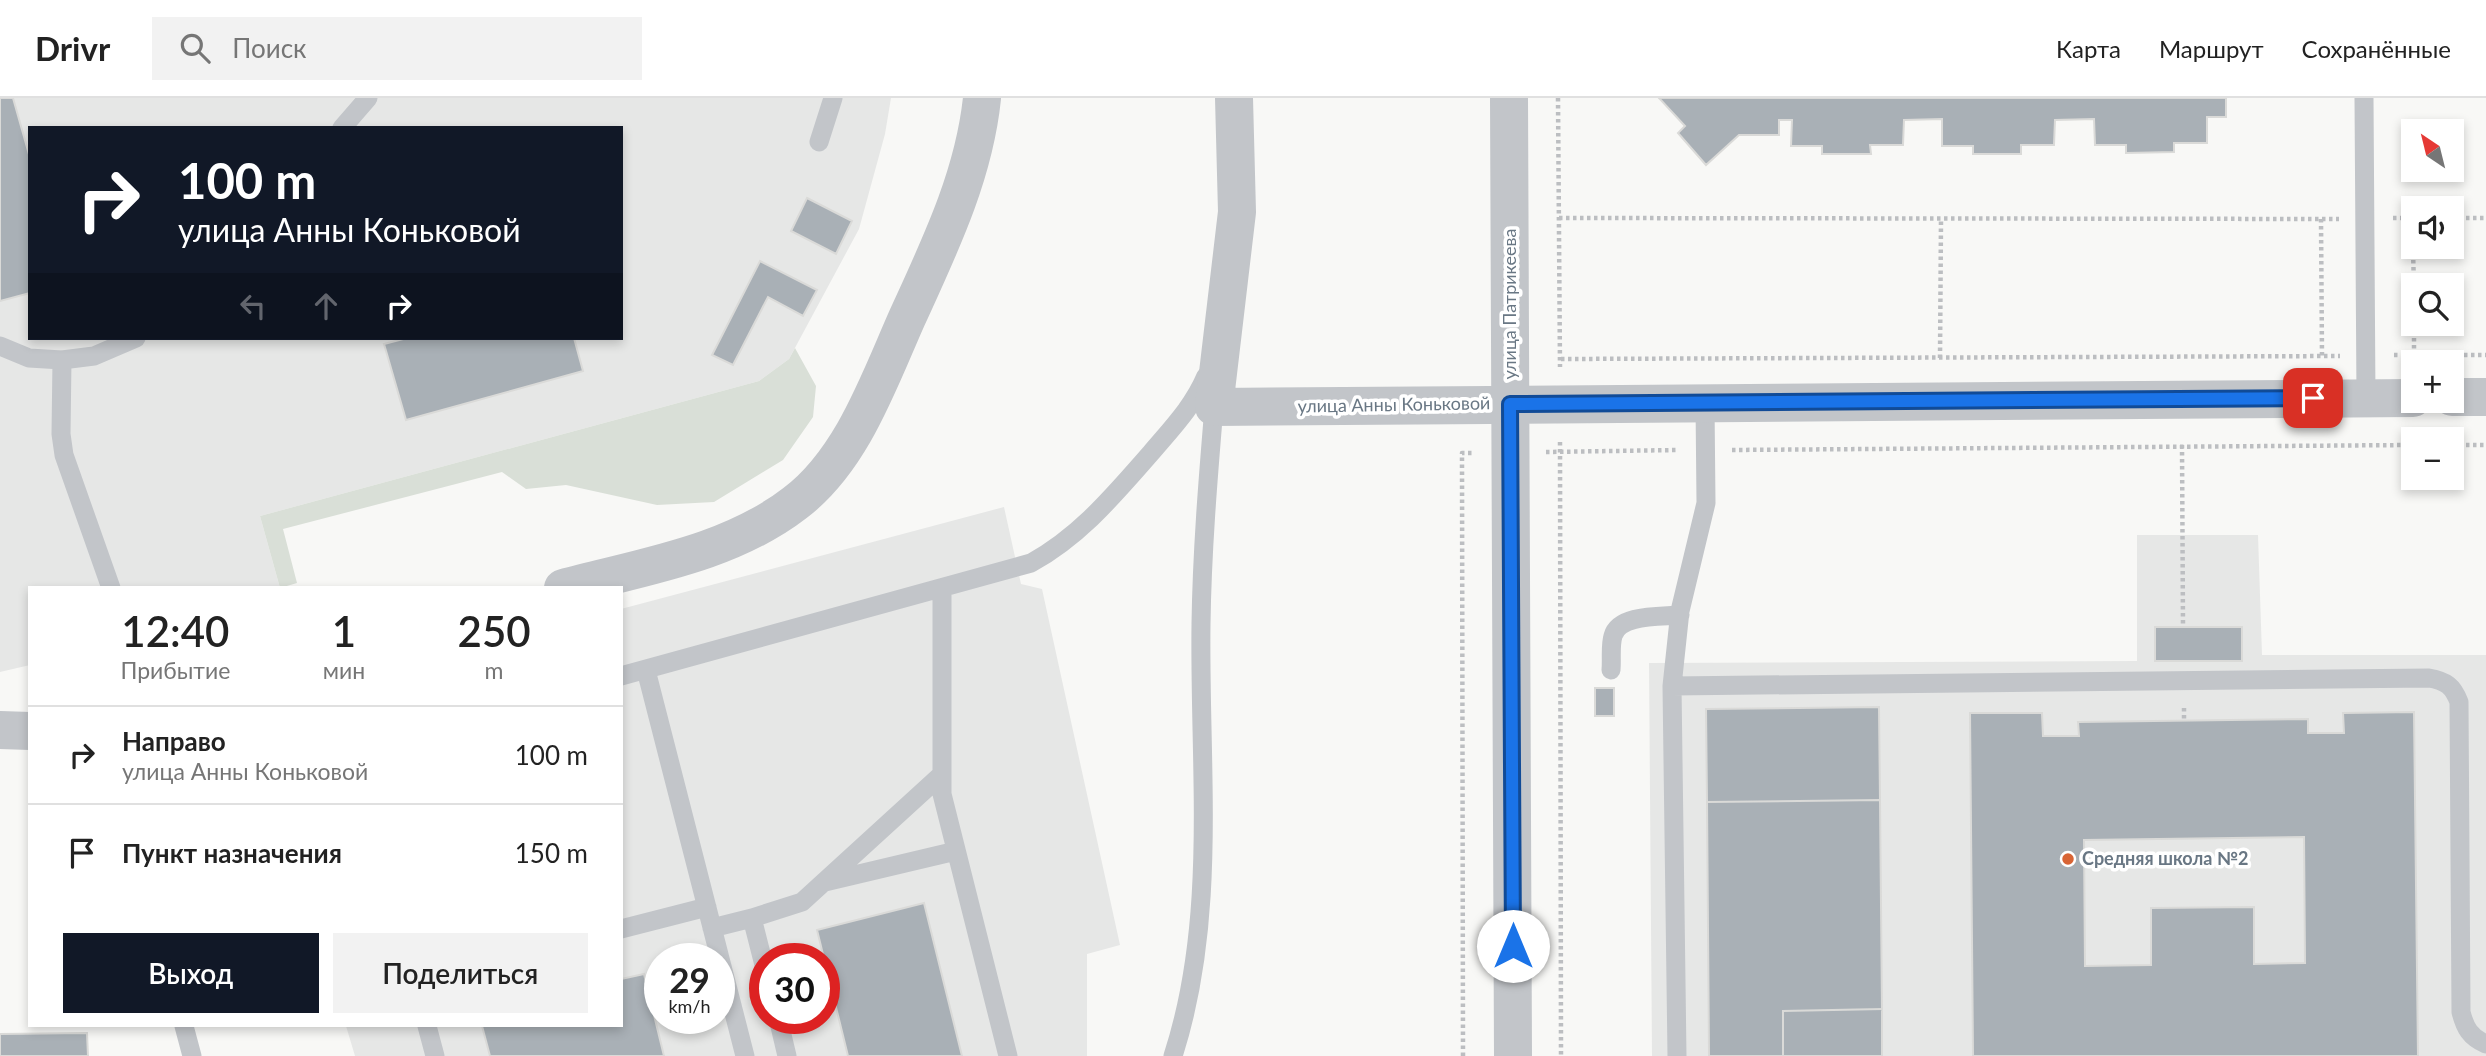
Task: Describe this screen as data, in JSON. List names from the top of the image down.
{
  "streets": {
    "street": ["улица Патрикеева", "улица Анны Коньковой"]
  },
  "crossings": [
    ["улица Патрикеева", "улица Анны Коньковой"]
  ],
  "places": ["Средняя школа №2"],
  "north": "top left",
  "page": {
    "header": "Drivr",
    "search": "Поиск",
    "nav": ["Карта", "Маршрут", "Сохранённые"],
    "map_buttons": ["+", "−"],
    "turn": ["100 m", "улица Анны Коньковой"],
    "eta": [
      "12:40",
      "Прибытие",
      "1",
      "мин",
      "250",
      "m"
    ],
    "list": [
      {
        "name": "Направо",
        "note": "улица Анны Коньковой",
        "value": "100 m"
      },
      {
        "name": "Пункт назначения",
        "value": "150 m"
      }
    ],
    "buttons": ["Выход", "Поделиться"],
    "speed": "29 km/h",
    "limit": "30"
  }
}
